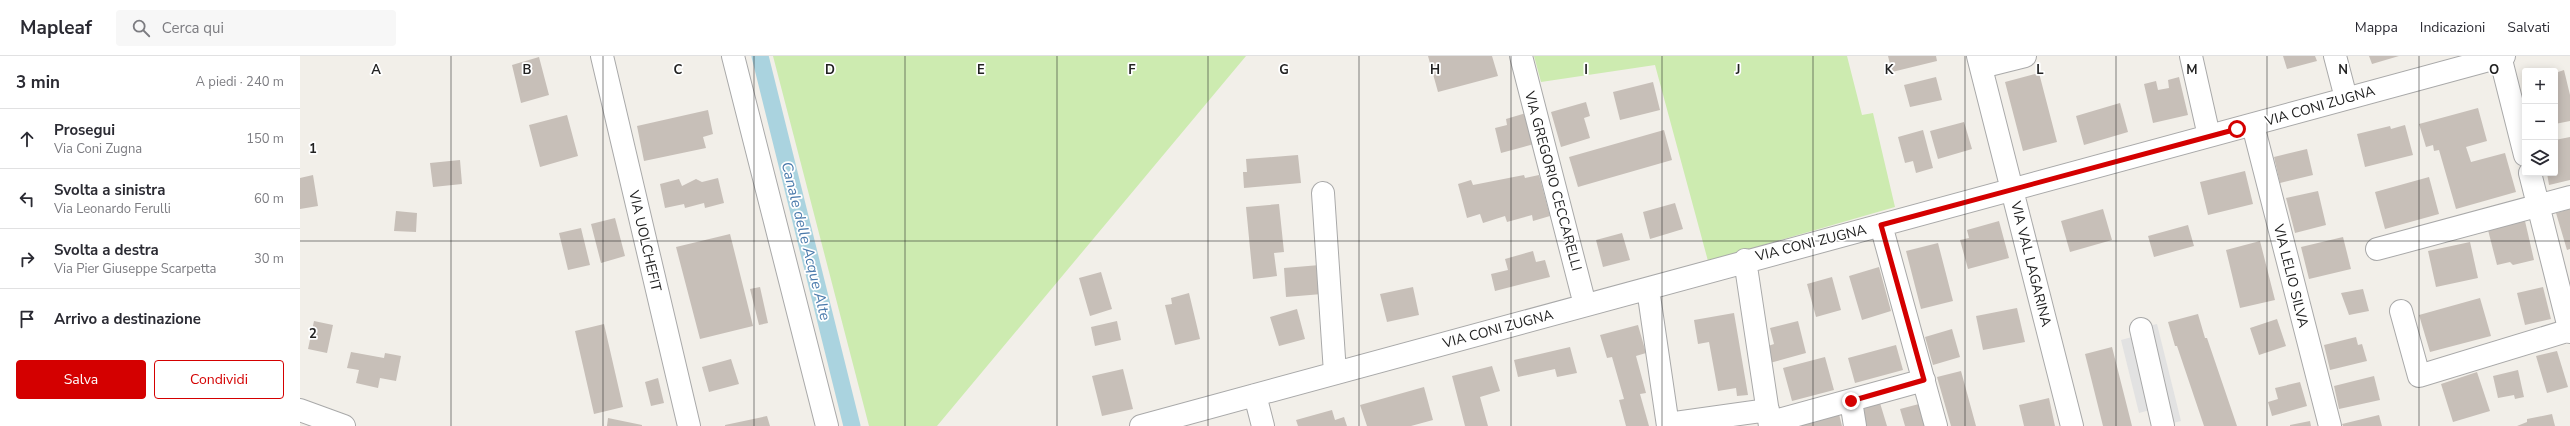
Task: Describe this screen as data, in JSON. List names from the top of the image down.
{
  "streets": {
    "street": [
      "VIA CONI ZUGNA",
      "VIA GREGORIO CECCARELLI",
      "VIA UOLCHEFIT",
      "VIA VAL LAGARINA",
      "VIA LELIO SILVA"
    ]
  },
  "crossings": [
    ["VIA CONI ZUGNA", "VIA GREGORIO CECCARELLI"],
    ["VIA CONI ZUGNA", "VIA VAL LAGARINA"],
    ["VIA CONI ZUGNA", "VIA LELIO SILVA"]
  ],
  "water": ["Canale delle Acque Alte"],
  "page": {
    "header": "Mapleaf",
    "search": "Cerca qui",
    "nav": ["Mappa", "Indicazioni", "Salvati"],
    "heading": ["3 min", "A piedi · 240 m"],
    "map_buttons": ["+", "−"],
    "list": [
      ["Prosegui", "Via Coni Zugna", "150 m"],
      ["Svolta a sinistra", "Via Leonardo Ferulli", "60 m"],
      ["Svolta a destra", "Via Pier Giuseppe Scarpetta", "30 m"],
      "Arrivo a destinazione"
    ],
    "buttons": ["Salva", "Condividi"]
  },
  "grid": {
    "columns": [
      "A",
      "B",
      "C",
      "D",
      "E",
      "F",
      "G",
      "H",
      "I",
      "J",
      "K",
      "L",
      "M",
      "N",
      "O"
    ],
    "rows": ["1", "2"]
  }
}
